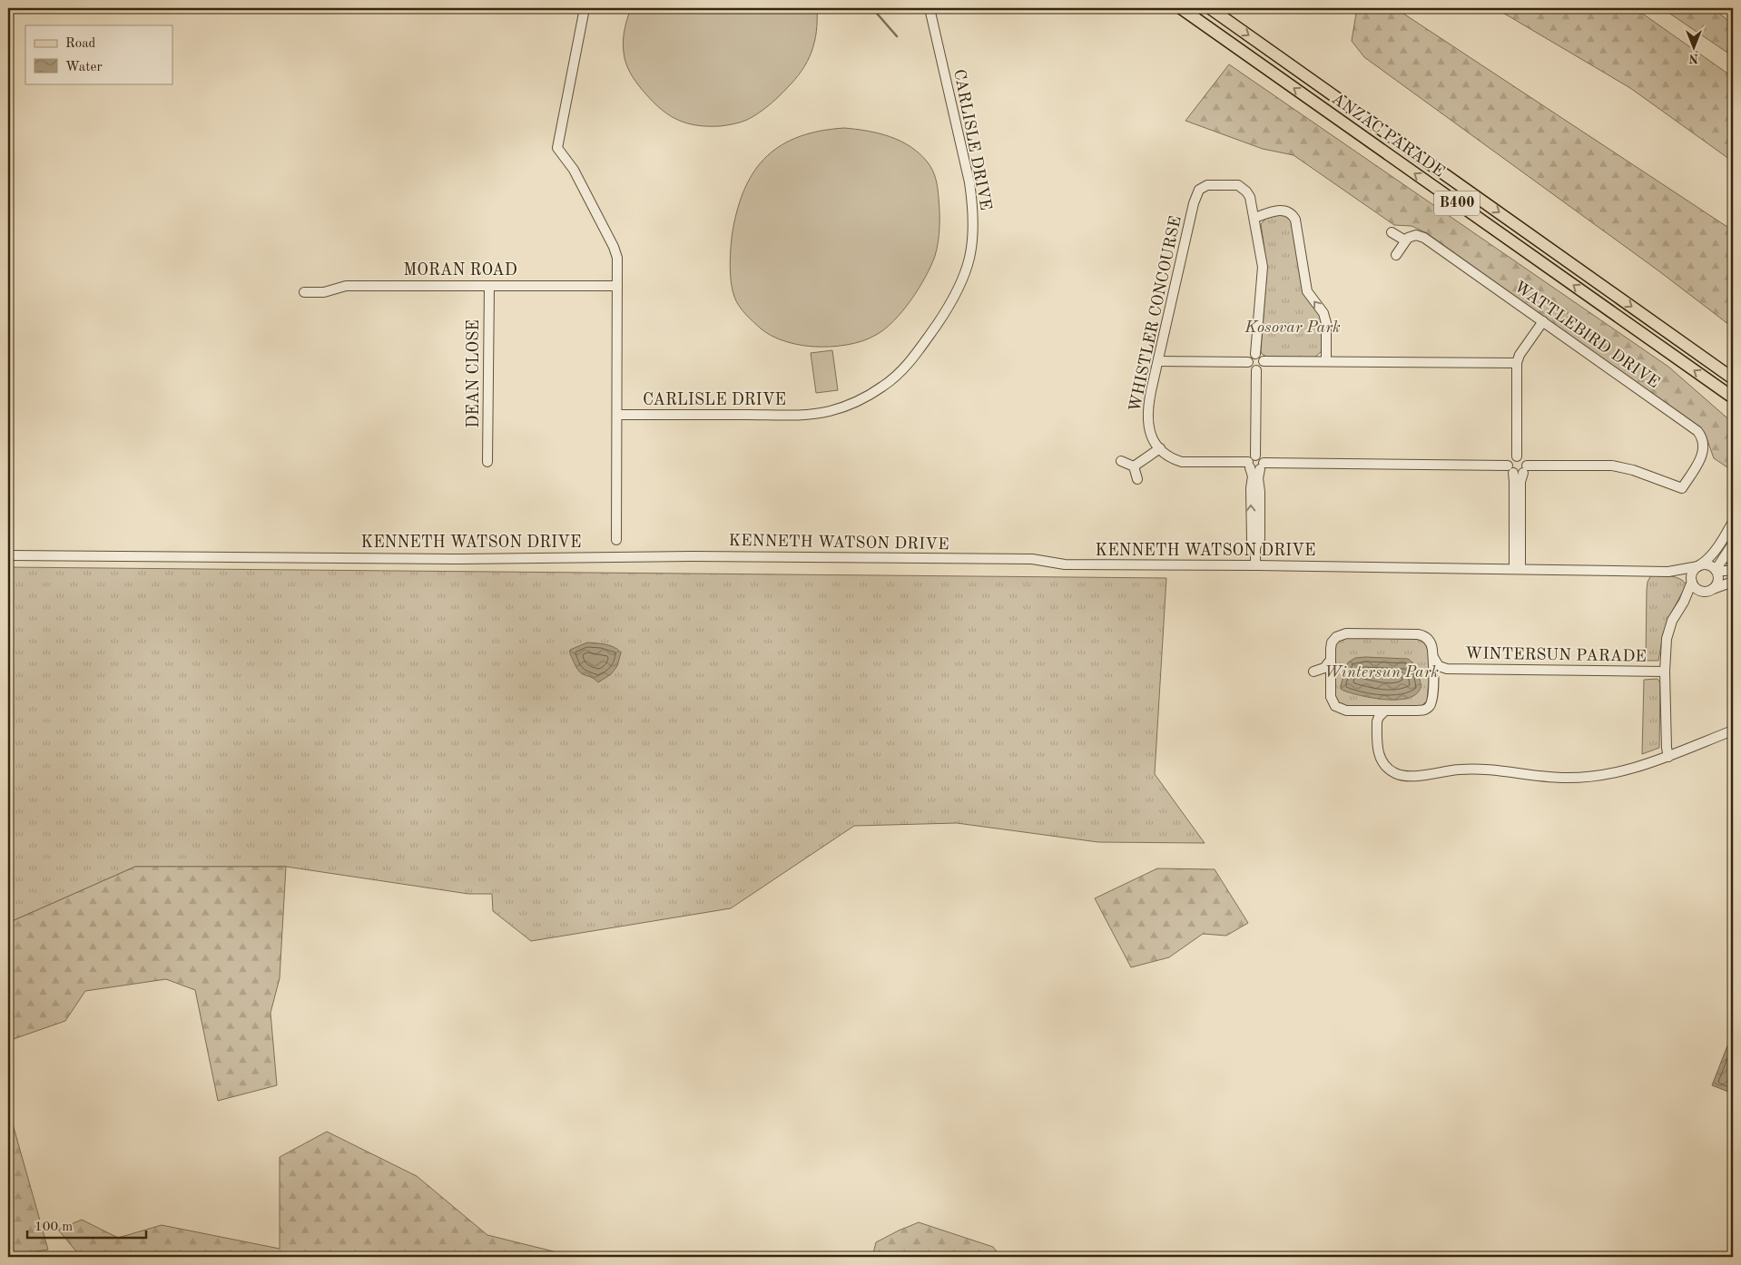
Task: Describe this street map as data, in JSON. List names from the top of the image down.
{
  "streets": {
    "main road": ["ANZAC PARADE", "B400"],
    "street": [
      "CARLISLE DRIVE",
      "MORAN ROAD",
      "WHISTLER CONCOURSE",
      "WATTLEBIRD DRIVE",
      "DEAN CLOSE",
      "KENNETH WATSON DRIVE",
      "WINTERSUN PARADE"
    ]
  },
  "crossings": [
    ["MORAN ROAD", "DEAN CLOSE"]
  ],
  "parks": ["Kosovar Park", "Wintersun Park"],
  "legend": ["Road", "Water"],
  "scale_bar": "100 m",
  "north": "bottom"
}
